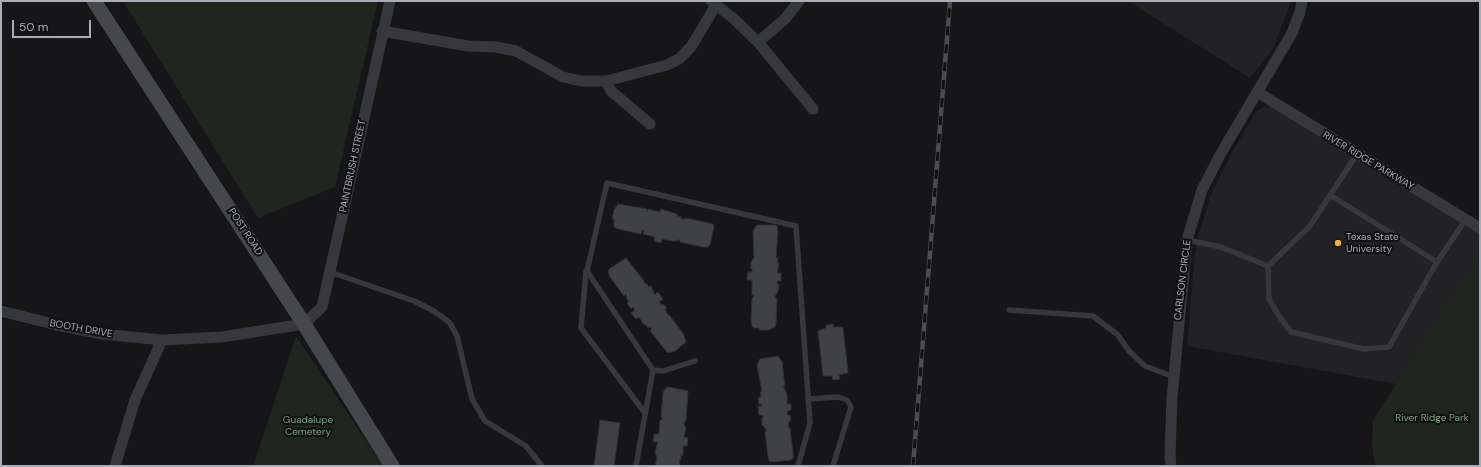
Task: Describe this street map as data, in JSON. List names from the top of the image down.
{
  "streets": {
    "street": [
      "RIVER RIDGE PARKWAY",
      "PAINTBRUSH STREET",
      "POST ROAD",
      "CARLSON CIRCLE",
      "BOOTH DRIVE"
    ]
  },
  "crossings": [
    ["RIVER RIDGE PARKWAY", "CARLSON CIRCLE"],
    ["PAINTBRUSH STREET", "POST ROAD"],
    ["PAINTBRUSH STREET", "BOOTH DRIVE"],
    ["POST ROAD", "BOOTH DRIVE"]
  ],
  "parks": ["River Ridge Park", "Guadalupe Cemetery"],
  "places": ["Texas State University"],
  "scale_bar": "50 m"
}
